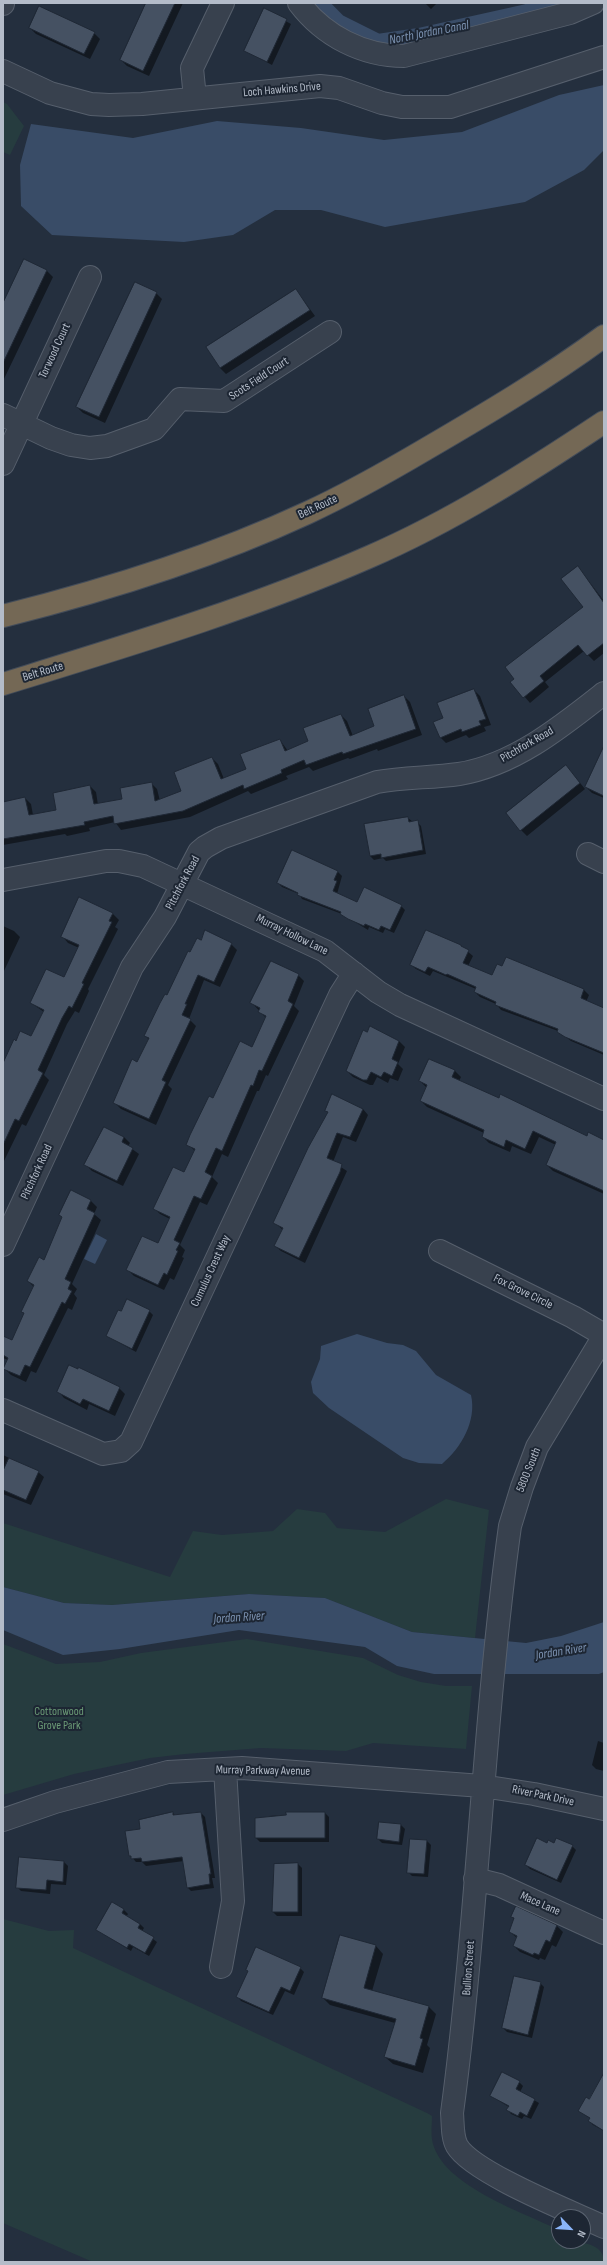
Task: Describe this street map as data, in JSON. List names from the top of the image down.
{
  "streets": {
    "highway": ["Belt Route"],
    "street": [
      "Loch Hawkins Drive",
      "Torwood Court",
      "Scots Field Court",
      "Pitchfork Road",
      "Murray Hollow Lane",
      "Cumulus Crest Way",
      "Fox Grove Circle",
      "5800 South",
      "Murray Parkway Avenue",
      "River Park Drive",
      "Mace Lane",
      "Bullion Street"
    ]
  },
  "crossings": [
    ["Torwood Court", "Scots Field Court"],
    ["Pitchfork Road", "Murray Hollow Lane"],
    ["Murray Hollow Lane", "Cumulus Crest Way"],
    ["Fox Grove Circle", "5800 South"],
    ["5800 South", "Bullion Street"],
    ["Murray Parkway Avenue", "River Park Drive"],
    ["Murray Parkway Avenue", "Bullion Street"],
    ["River Park Drive", "Bullion Street"],
    ["Mace Lane", "Bullion Street"]
  ],
  "water": ["North Jordan Canal", "Jordan River"],
  "parks": ["Cottonwood Grove Park"],
  "north": "bottom right"
}
